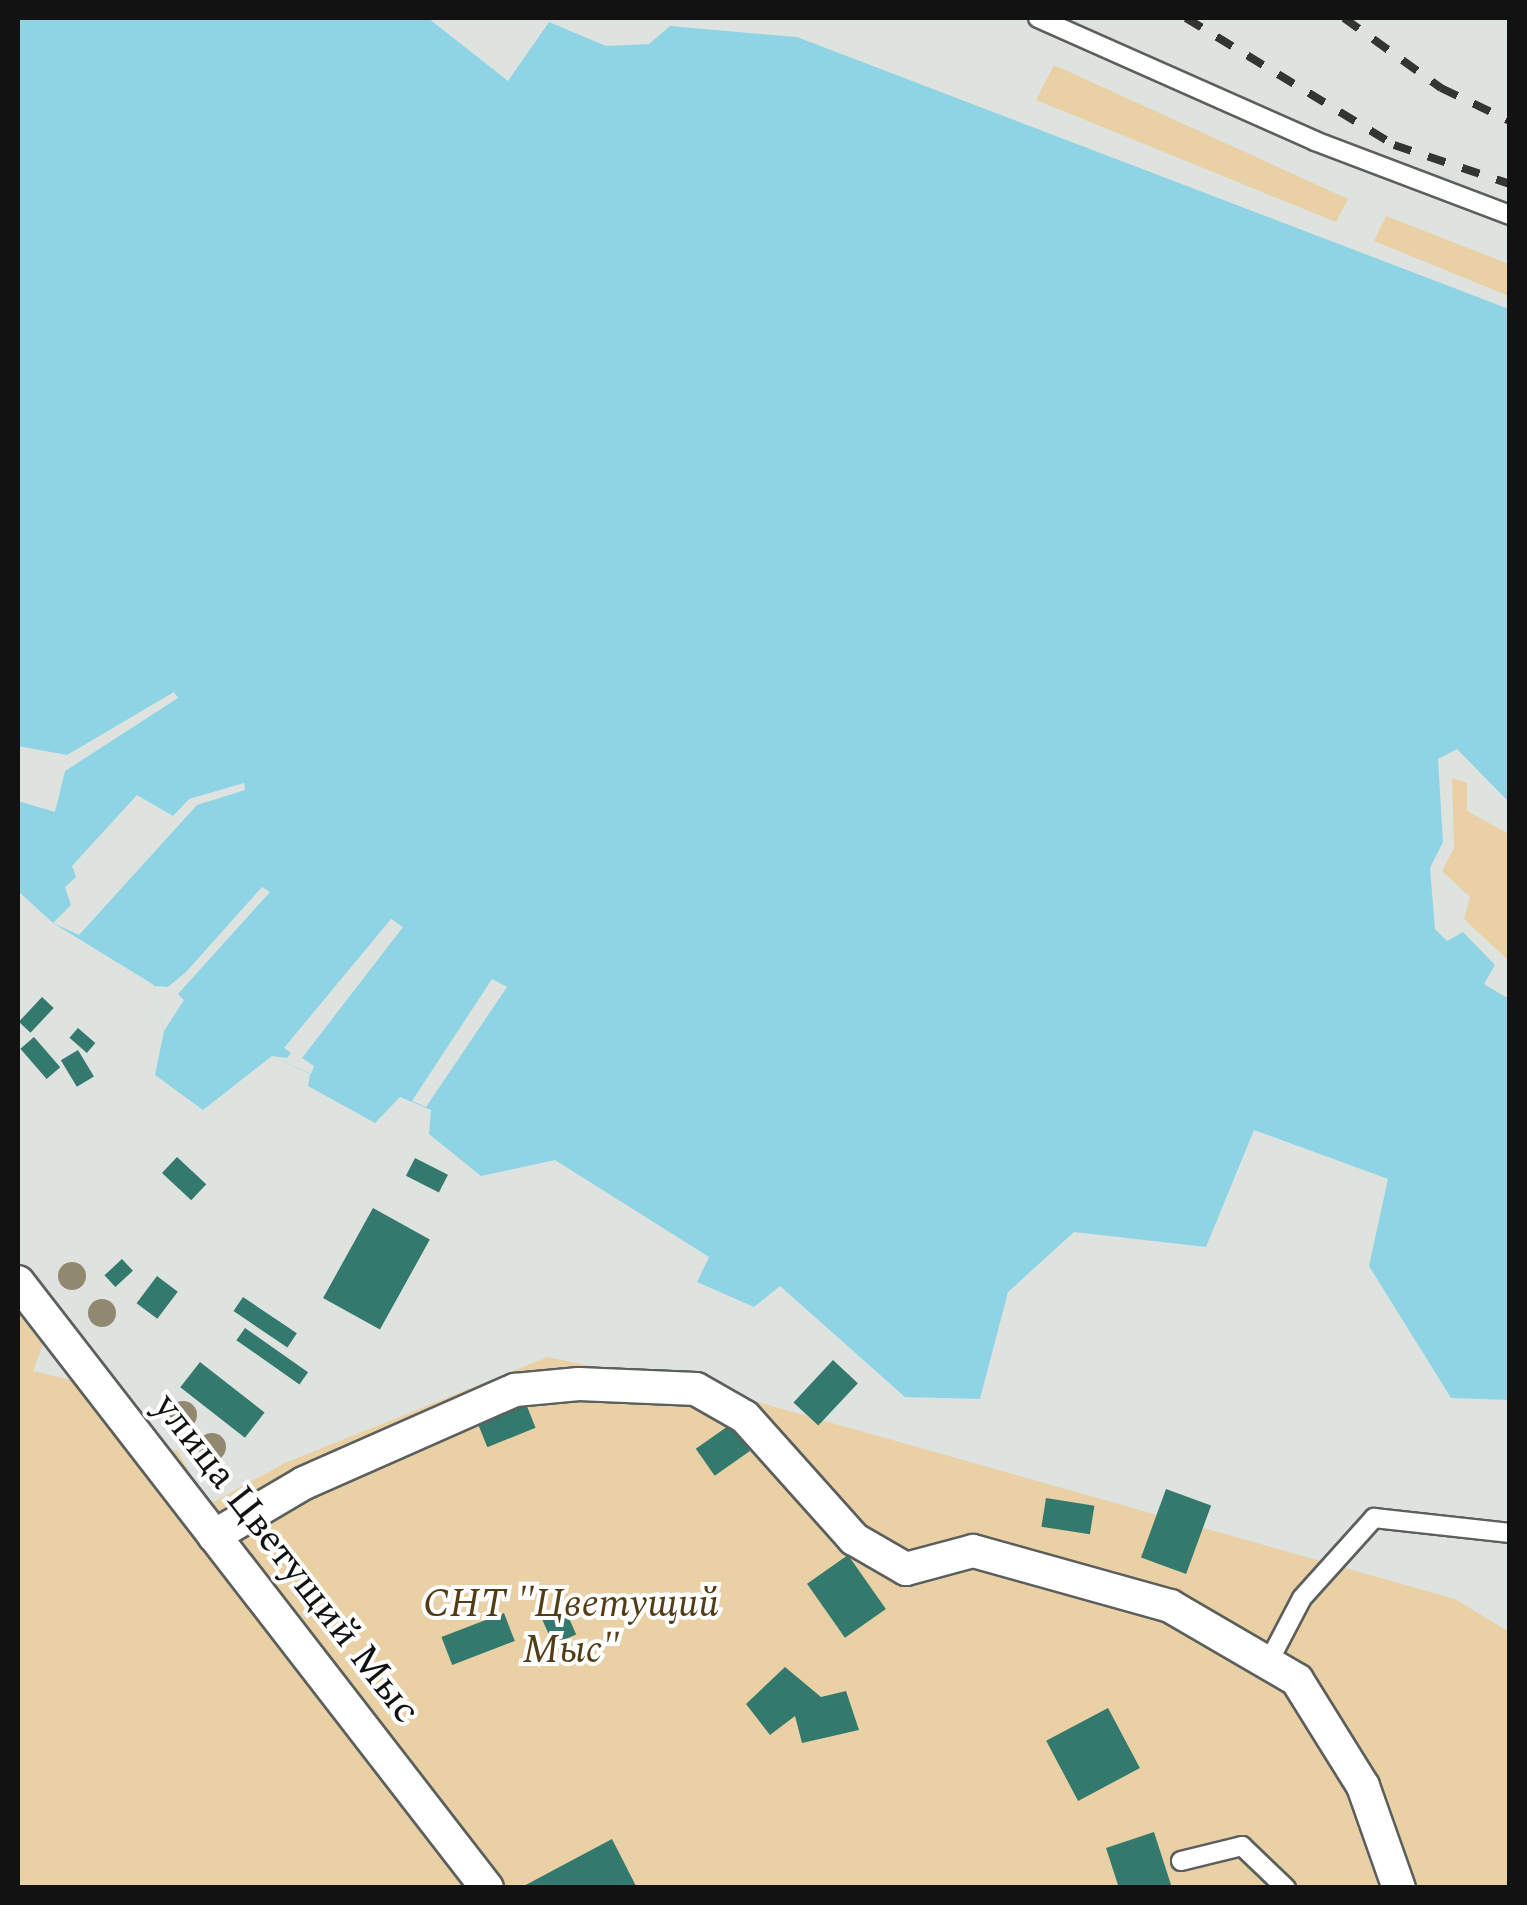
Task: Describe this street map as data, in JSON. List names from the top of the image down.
{
  "streets": {
    "street": ["улица Цветущий Мыс"]
  },
  "parks": ["СНТ \"Цветущий Мыс\""]
}
